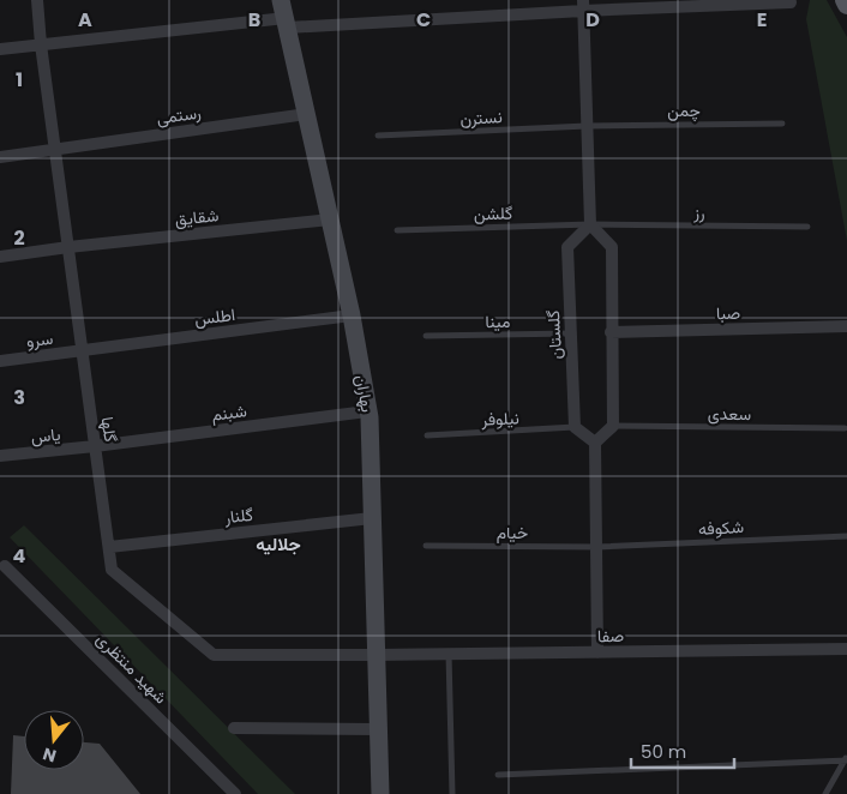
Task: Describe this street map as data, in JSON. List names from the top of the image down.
{
  "streets": {
    "main road": ["بهاران"],
    "street": [
      "رستمی",
      "شقایق",
      "صبا",
      "اطلس",
      "گلستان",
      "سرو",
      "شبنم",
      "گلها",
      "یاس",
      "گلنار",
      "صفا",
      "شهید منتظری"
    ],
    "lane": [
      "چمن",
      "نسترن",
      "رز",
      "گلشن",
      "مینا",
      "سعدی",
      "نیلوفر",
      "شکوفه",
      "خیام"
    ]
  },
  "crossings": [
    ["چمن", "نسترن"],
    ["رستمی", "بهاران"],
    ["رستمی", "گلها"],
    ["رز", "گلشن"],
    ["رز", "گلستان"],
    ["گلشن", "گلستان"],
    ["شقایق", "بهاران"],
    ["شقایق", "گلها"],
    ["اطلس", "سرو"],
    ["اطلس", "بهاران"],
    ["اطلس", "گلها"],
    ["مینا", "گلستان"],
    ["گلستان", "نیلوفر"],
    ["سرو", "گلها"],
    ["بهاران", "شبنم"],
    ["بهاران", "گلها"],
    ["بهاران", "گلنار"],
    ["بهاران", "صفا"],
    ["شبنم", "گلها"],
    ["شبنم", "یاس"],
    ["گلها", "یاس"],
    ["گلها", "گلنار"],
    ["گلها", "صفا"],
    ["شکوفه", "خیام"]
  ],
  "districts": ["جلالیه"],
  "scale_bar": "50 m",
  "north": "bottom",
  "grid": {
    "columns": [
      "A",
      "B",
      "C",
      "D",
      "E"
    ],
    "rows": [
      "1",
      "2",
      "3",
      "4"
    ]
  }
}
